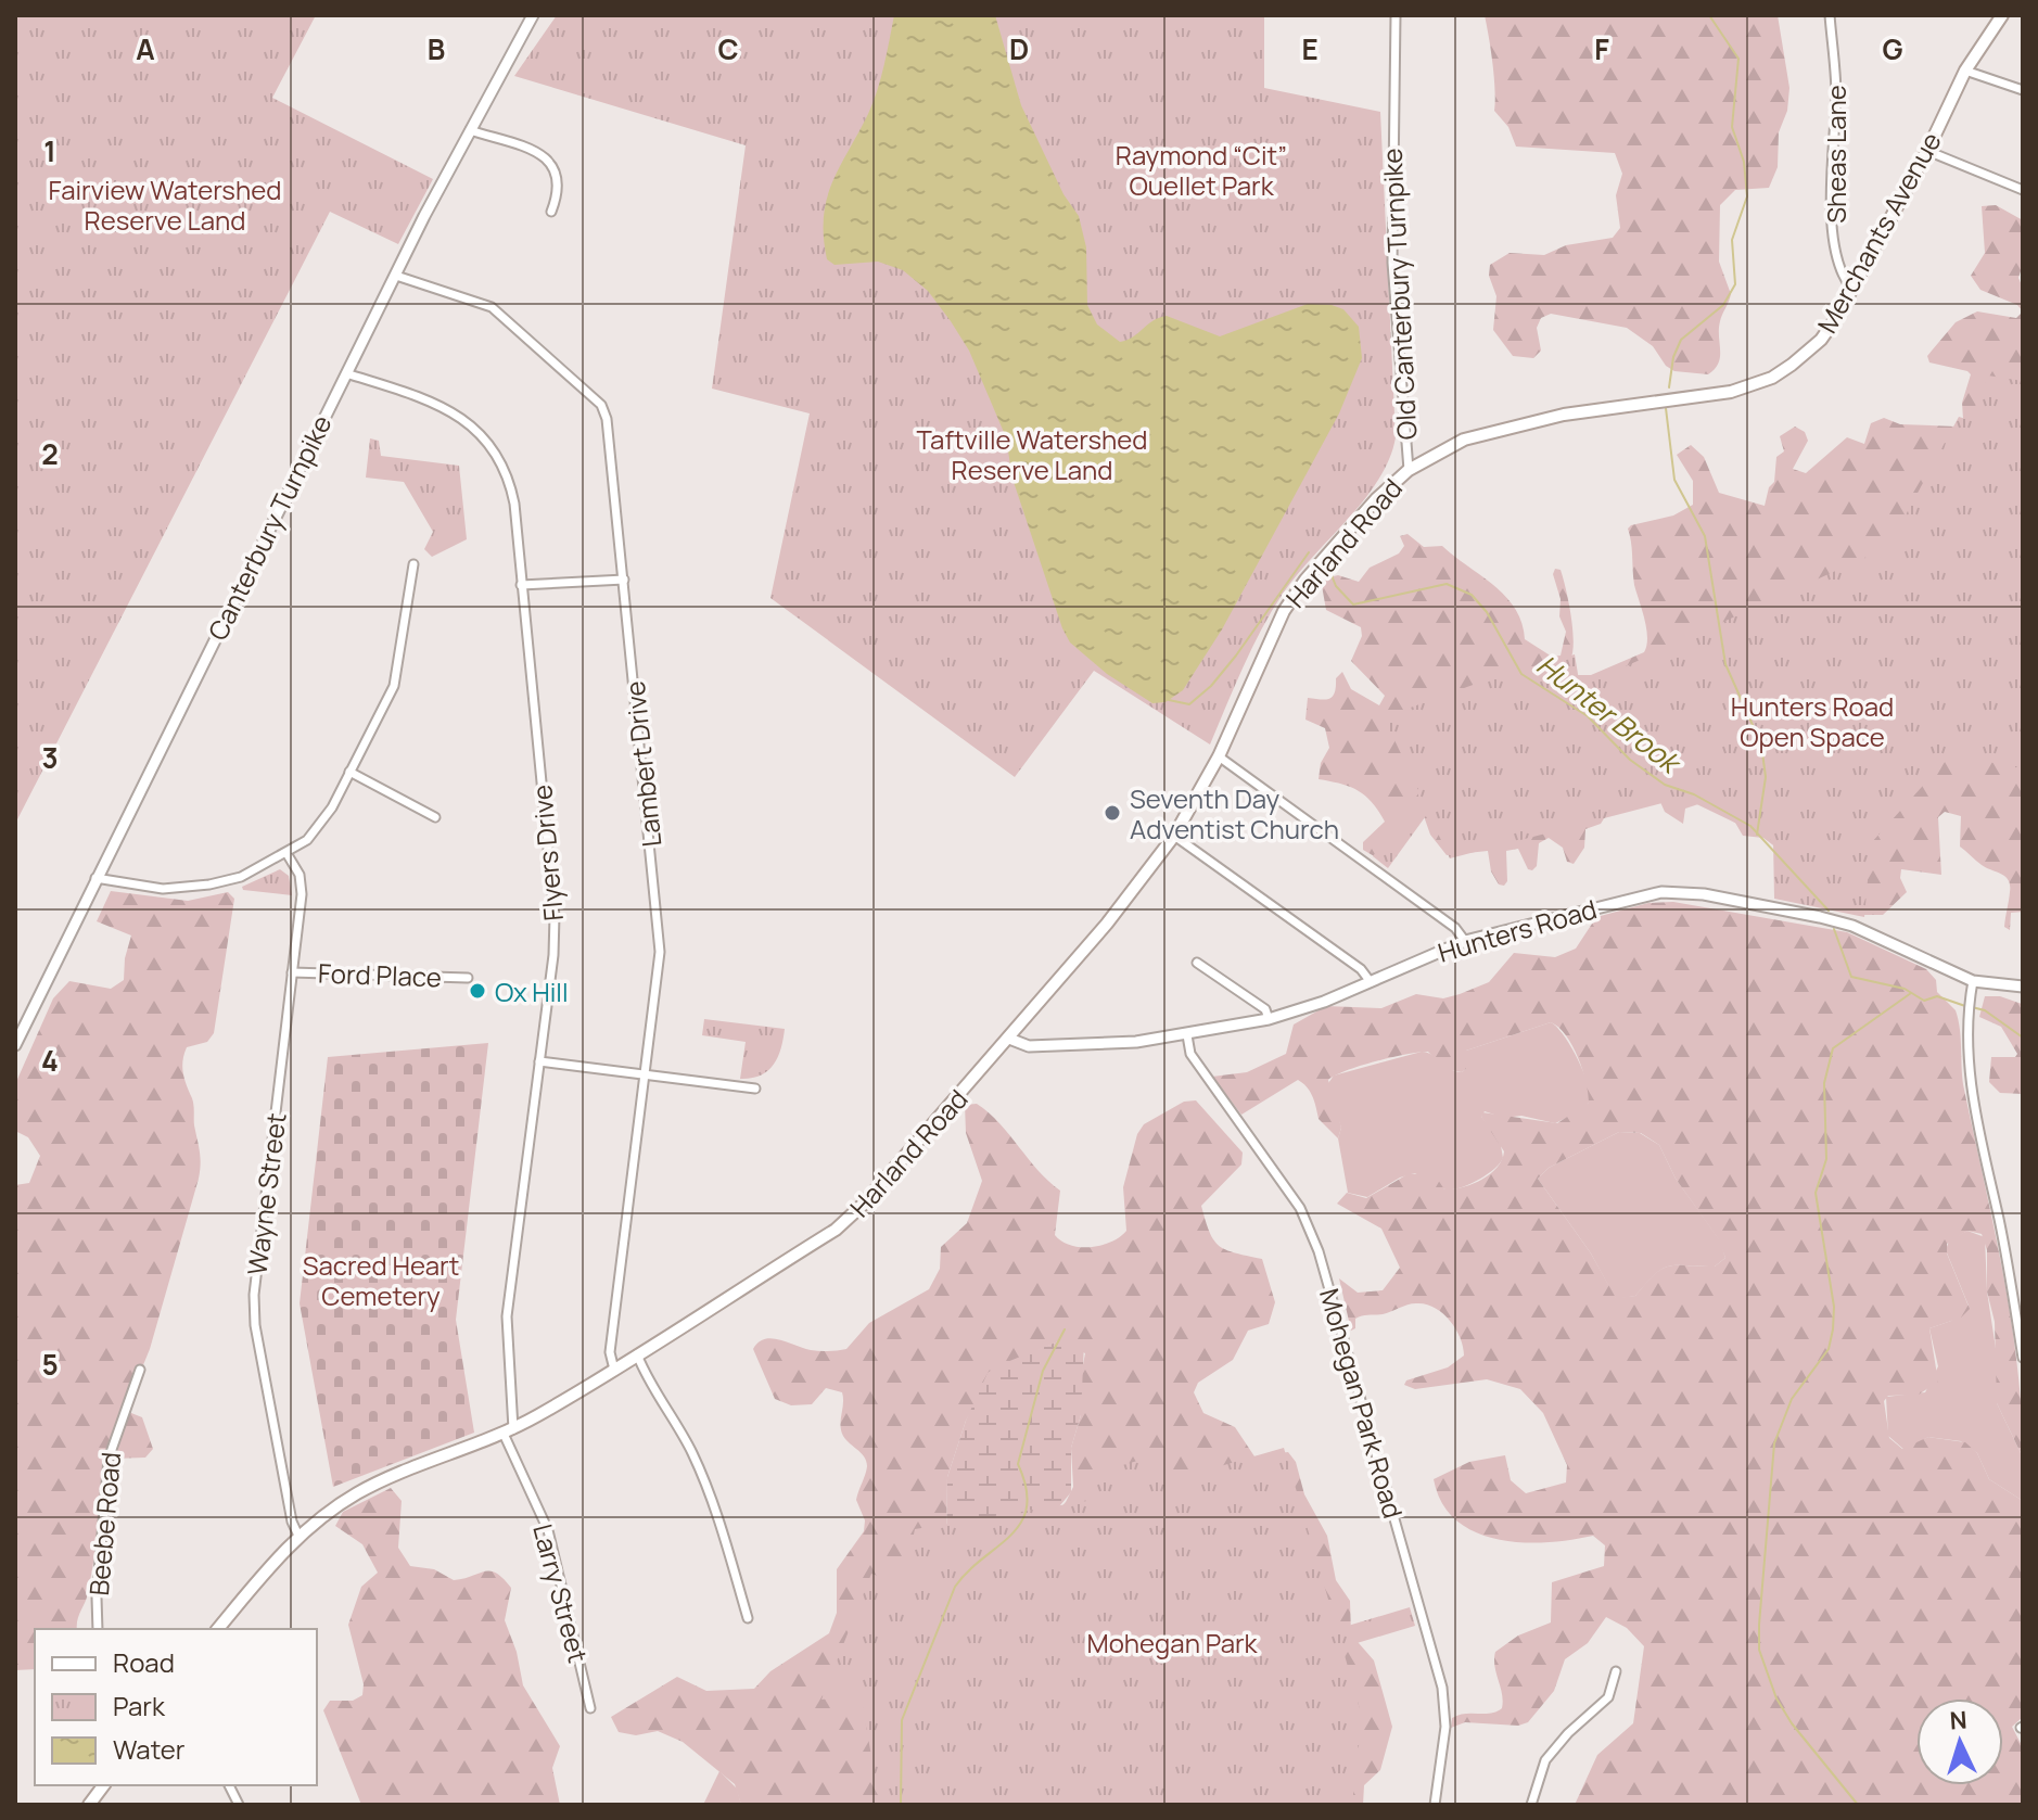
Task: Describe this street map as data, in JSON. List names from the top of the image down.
{
  "streets": {
    "main road": ["Merchants Avenue", "Harland Road"],
    "street": [
      "Sheas Lane",
      "Old Canterbury Turnpike",
      "Canterbury Turnpike",
      "Lambert Drive",
      "Flyers Drive",
      "Hunters Road",
      "Ford Place",
      "Wayne Street",
      "Mohegan Park Road",
      "Beebe Road",
      "Larry Street"
    ]
  },
  "crossings": [
    ["Sheas Lane", "Merchants Avenue"],
    ["Merchants Avenue", "Old Canterbury Turnpike"],
    ["Merchants Avenue", "Harland Road"],
    ["Old Canterbury Turnpike", "Harland Road"],
    ["Canterbury Turnpike", "Lambert Drive"],
    ["Canterbury Turnpike", "Flyers Drive"],
    ["Harland Road", "Lambert Drive"],
    ["Harland Road", "Flyers Drive"],
    ["Harland Road", "Hunters Road"],
    ["Harland Road", "Wayne Street"],
    ["Harland Road", "Larry Street"],
    ["Flyers Drive", "Larry Street"],
    ["Hunters Road", "Mohegan Park Road"],
    ["Ford Place", "Wayne Street"]
  ],
  "water": ["Hunter Brook"],
  "parks": [
    "Raymond “Cit” Ouellet Park",
    "Fairview Watershed Reserve Land",
    "Taftville Watershed Reserve Land",
    "Hunters Road Open Space",
    "Sacred Heart Cemetery",
    "Mohegan Park"
  ],
  "places": ["Seventh Day Adventist Church", "Ox Hill"],
  "legend": ["Road", "Park", "Water"],
  "north": "top",
  "grid": {
    "columns": [
      "A",
      "B",
      "C",
      "D",
      "E",
      "F",
      "G"
    ],
    "rows": [
      "1",
      "2",
      "3",
      "4",
      "5"
    ]
  }
}
